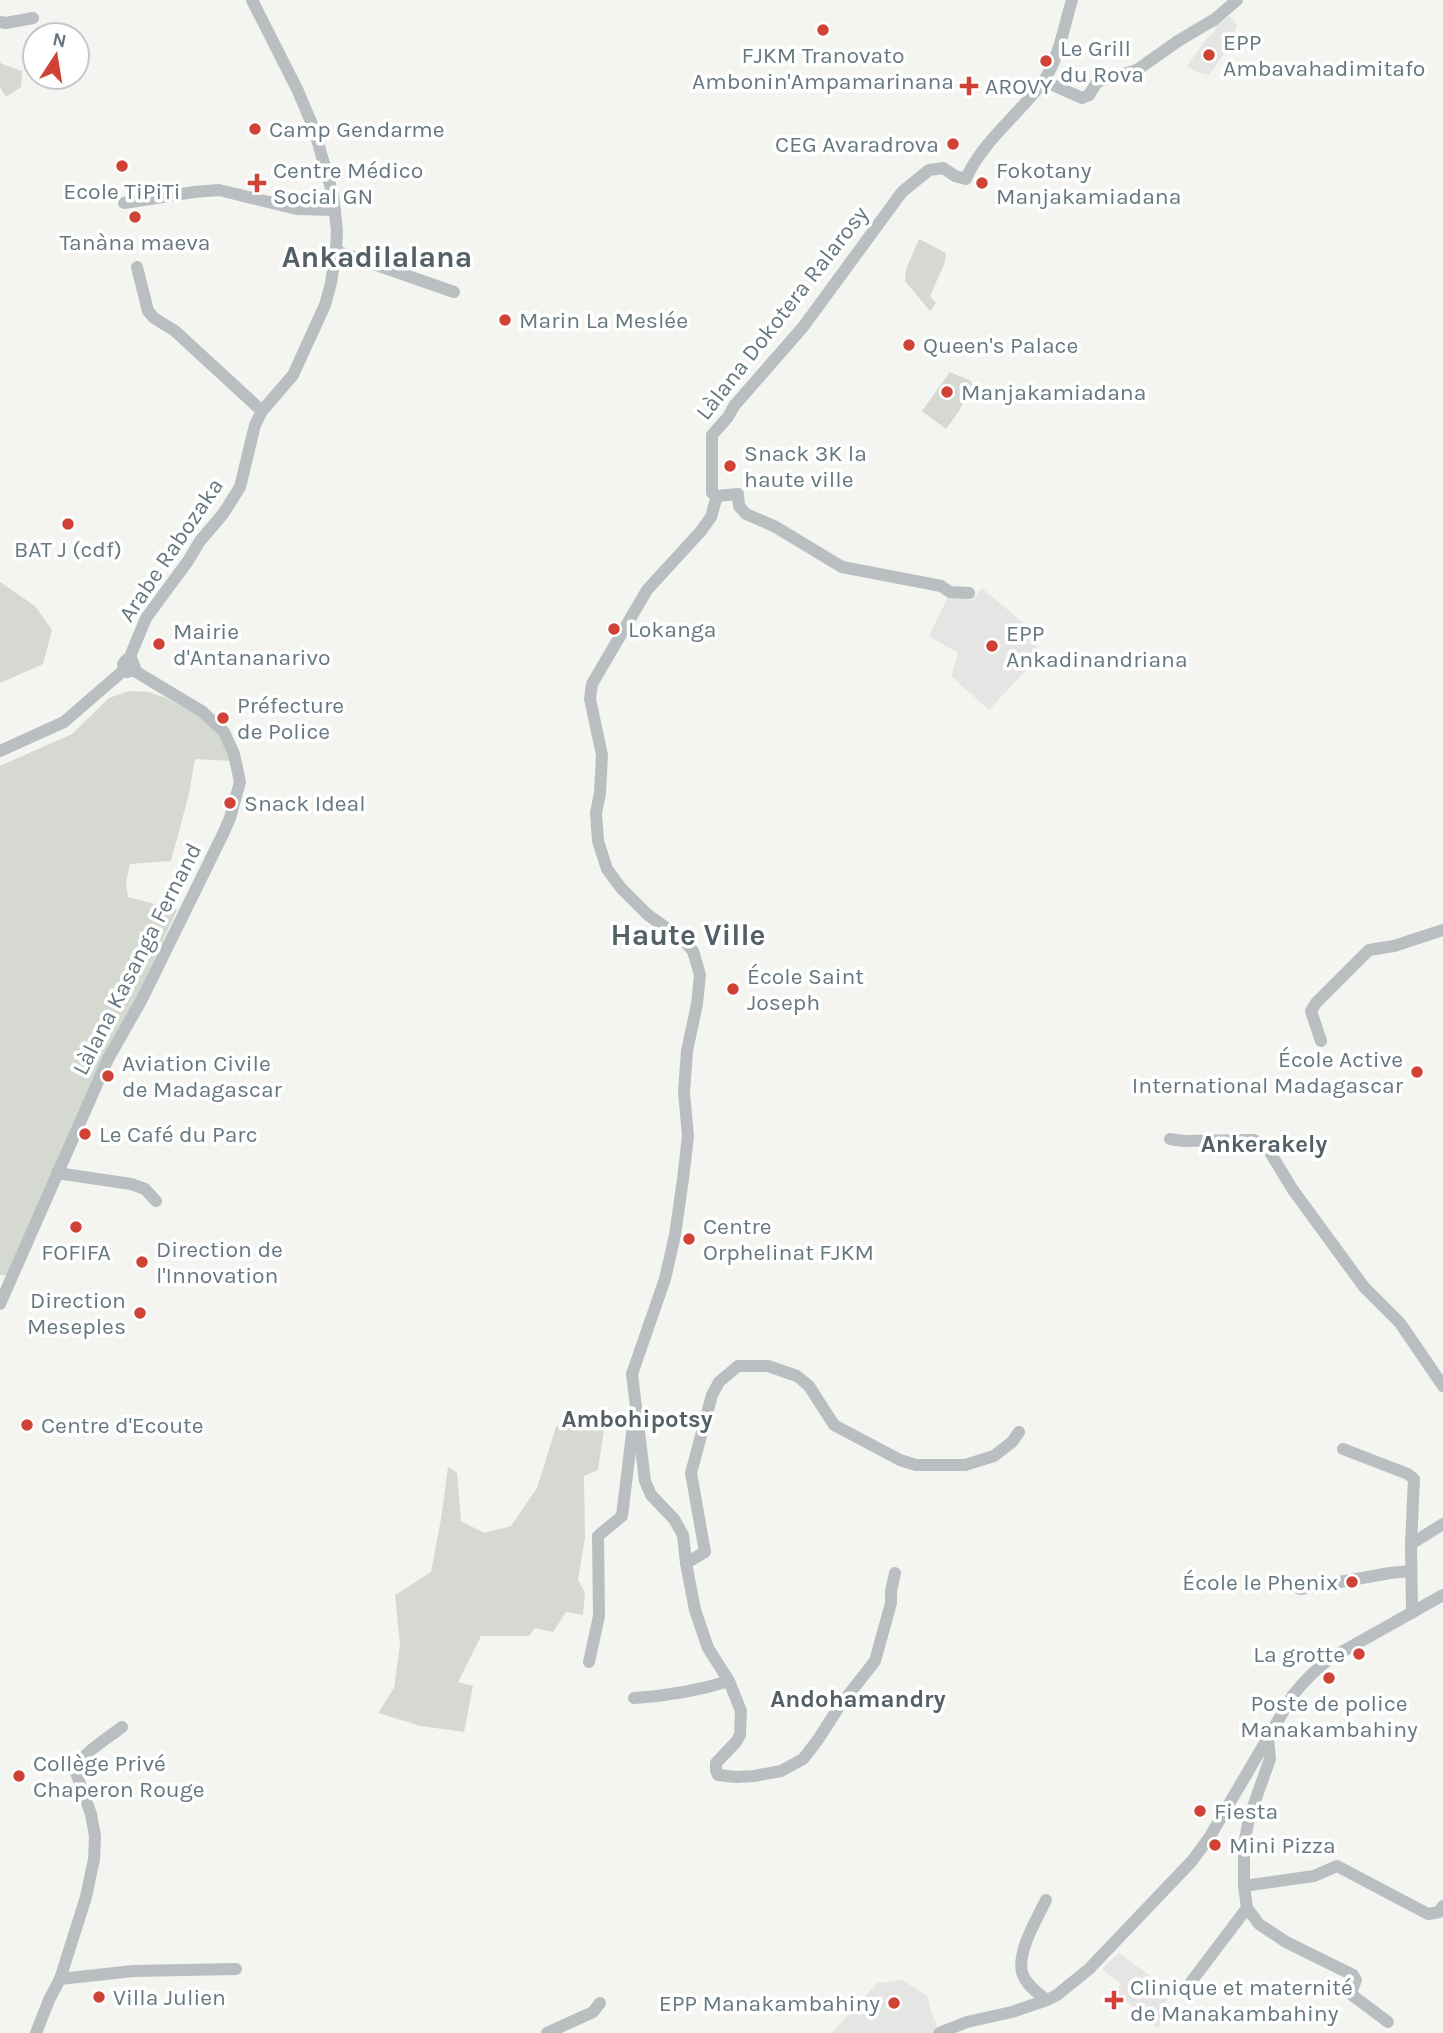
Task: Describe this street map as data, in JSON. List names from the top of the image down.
{
  "streets": {
    "street": ["Làlana Dokotera Ralarosy", "Arabe Rabozaka", "Làlana Kasanga Fernand"]
  },
  "crossings": [
    ["Arabe Rabozaka", "Làlana Kasanga Fernand"]
  ],
  "districts": [
    "Ankadilalana",
    "Haute Ville",
    "Ankerakely",
    "Ambohipotsy",
    "Andohamandry"
  ],
  "places": {
    "other": [
      "FJKM Tranovato Ambonin'Ampamarinana",
      "EPP Ambavahadimitafo",
      "Le Grill du Rova",
      "Camp Gendarme",
      "CEG Avaradrova",
      "Ecole TiPiTi",
      "Fokotany Manjakamiadana",
      "Tanàna maeva",
      "Marin La Meslée",
      "Queen's Palace",
      "Manjakamiadana",
      "Snack 3K la haute ville",
      "BAT J (cdf)",
      "Lokanga",
      "Mairie d'Antananarivo",
      "EPP Ankadinandriana",
      "Préfecture de Police",
      "Snack Ideal",
      "École Saint Joseph",
      "École Active International Madagascar",
      "Aviation Civile de Madagascar",
      "Le Café du Parc",
      "FOFIFA",
      "Centre Orphelinat FJKM",
      "Direction de l'Innovation",
      "Direction Meseples",
      "Centre d'Ecoute",
      "École le Phenix",
      "La grotte",
      "Poste de police Manakambahiny",
      "Collège Privé Chaperon Rouge",
      "Fiesta",
      "Mini Pizza",
      "Villa Julien",
      "EPP Manakambahiny"
    ],
    "health": ["AROVY", "Centre Médico Social GN", "Clinique et maternité de Manakambahiny"]
  },
  "north": "top"
}
